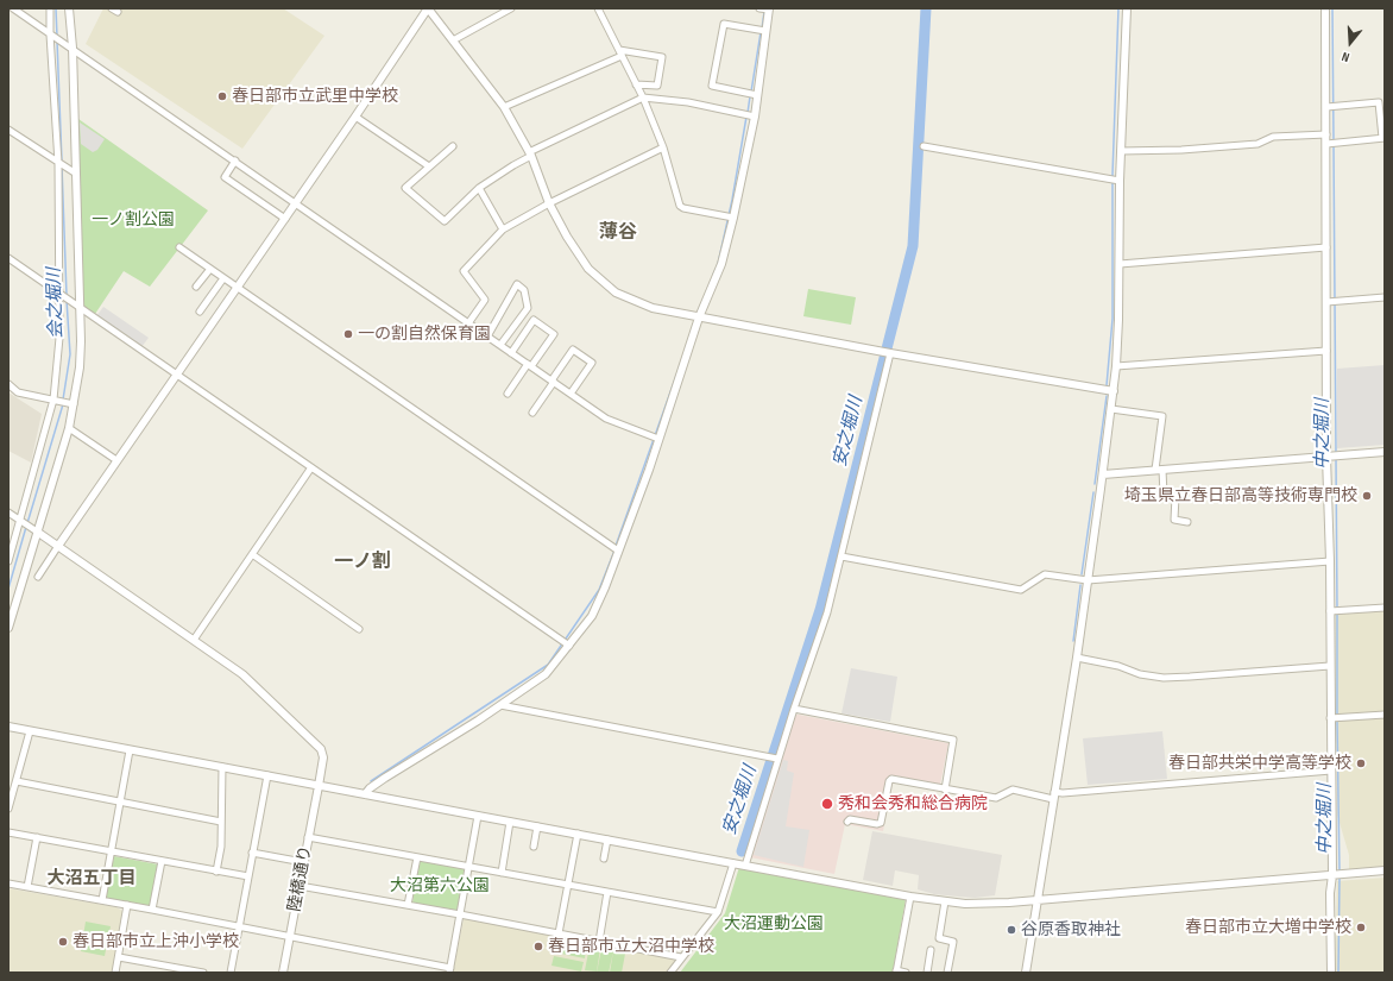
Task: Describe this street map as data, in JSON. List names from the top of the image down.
{
  "streets": {
    "street": ["陸橋通り"]
  },
  "districts": ["薄谷", "一ノ割", "大沼五丁目"],
  "water": ["会之堀川", "安之堀川", "中之堀川"],
  "parks": ["一ノ割公園", "大沼第六公園", "大沼運動公園"],
  "places": [
    "春日部市立武里中学校",
    "一の割自然保育園",
    "埼玉県立春日部高等技術専門校",
    "春日部共栄中学高等学校",
    "秀和会秀和総合病院",
    "春日部市立大増中学校",
    "谷原香取神社",
    "春日部市立上沖小学校",
    "春日部市立大沼中学校"
  ],
  "north": "bottom"
}
